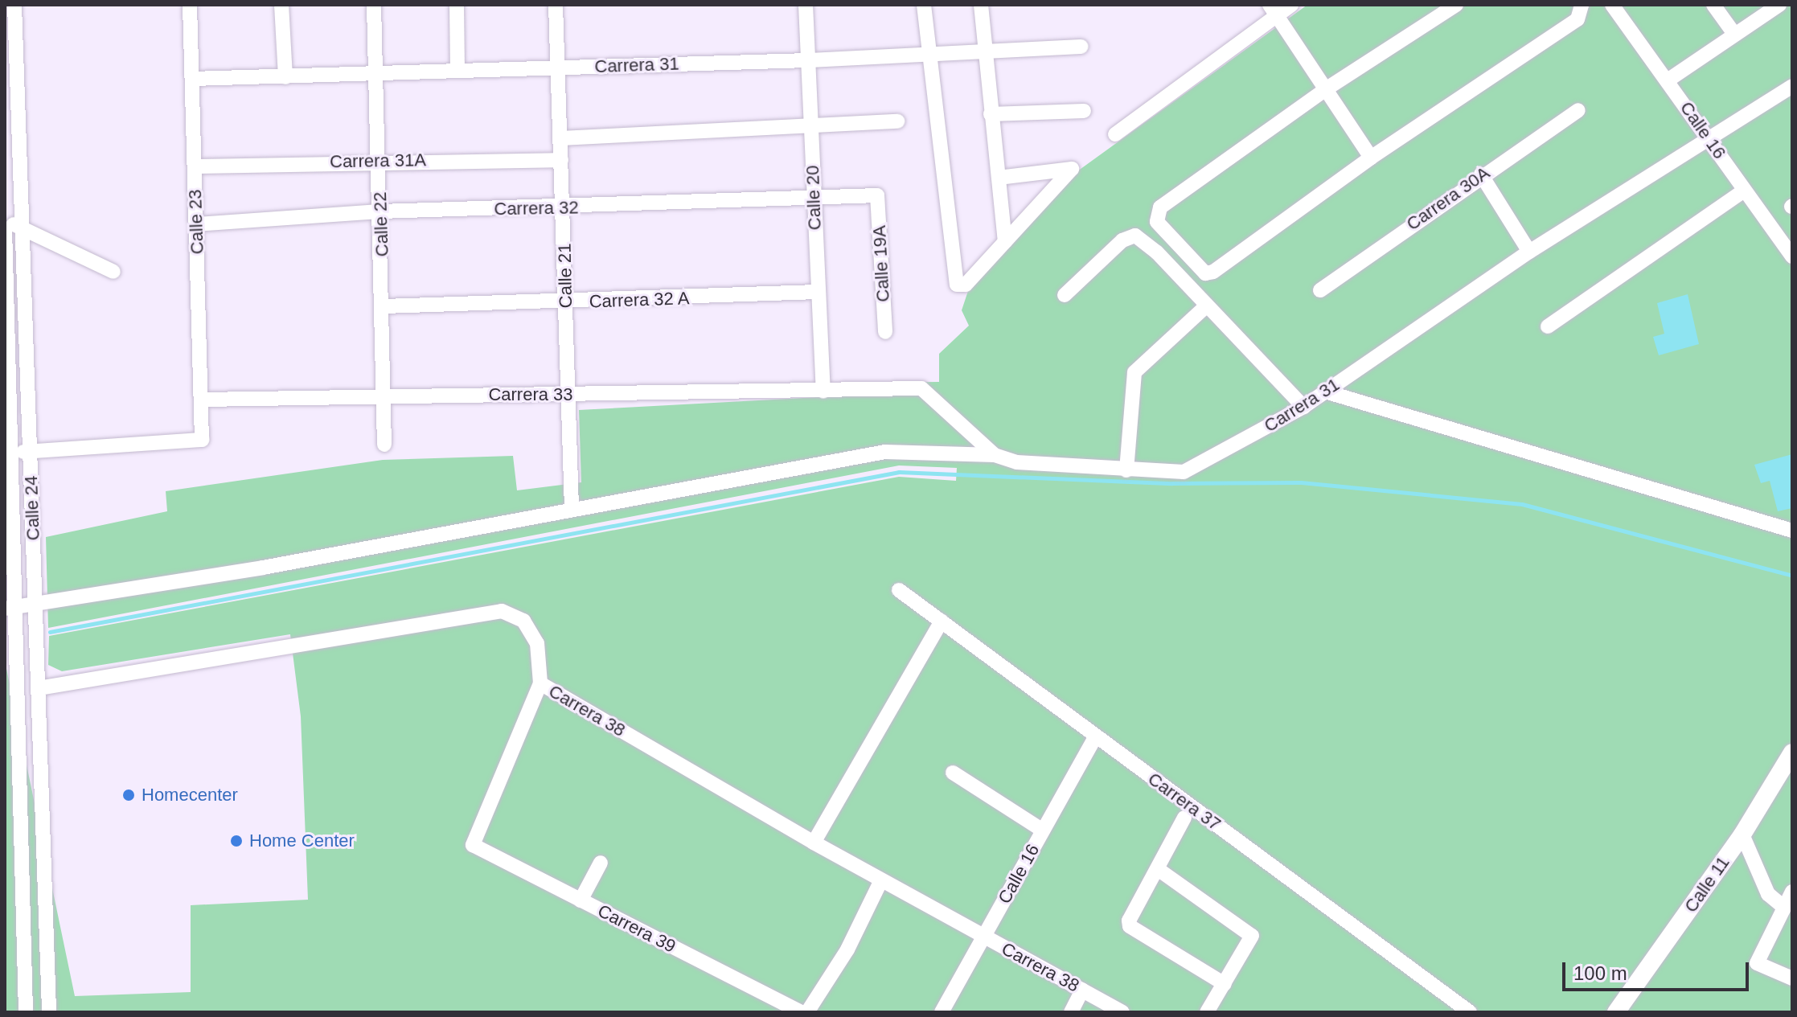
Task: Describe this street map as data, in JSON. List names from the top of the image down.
{
  "streets": {
    "main road": ["Calle 11"],
    "street": [
      "Carrera 31",
      "Calle 16",
      "Carrera 31A",
      "Calle 20",
      "Carrera 30A",
      "Carrera 32",
      "Calle 23",
      "Calle 22",
      "Calle 19A",
      "Calle 21",
      "Carrera 32 A",
      "Carrera 33",
      "Calle 24",
      "Carrera 38",
      "Carrera 37",
      "Carrera 39"
    ]
  },
  "crossings": [
    ["Carrera 31", "Calle 16"],
    ["Carrera 31", "Calle 20"],
    ["Carrera 31", "Calle 23"],
    ["Carrera 31", "Calle 22"],
    ["Carrera 31", "Calle 21"],
    ["Carrera 31", "Carrera 33"],
    ["Calle 16", "Carrera 38"],
    ["Calle 16", "Carrera 37"],
    ["Carrera 31A", "Calle 23"],
    ["Carrera 31A", "Calle 22"],
    ["Carrera 31A", "Calle 21"],
    ["Calle 20", "Carrera 32"],
    ["Calle 20", "Carrera 32 A"],
    ["Calle 20", "Carrera 33"],
    ["Carrera 32", "Calle 23"],
    ["Carrera 32", "Calle 22"],
    ["Carrera 32", "Calle 19A"],
    ["Carrera 32", "Calle 21"],
    ["Calle 23", "Carrera 33"],
    ["Calle 23", "Calle 24"],
    ["Calle 22", "Carrera 32 A"],
    ["Calle 22", "Carrera 33"],
    ["Calle 21", "Carrera 32 A"],
    ["Calle 21", "Carrera 33"],
    ["Calle 24", "Carrera 38"],
    ["Carrera 38", "Carrera 39"]
  ],
  "places": ["Homecenter", "Home Center"],
  "scale_bar": "100 m"
}
